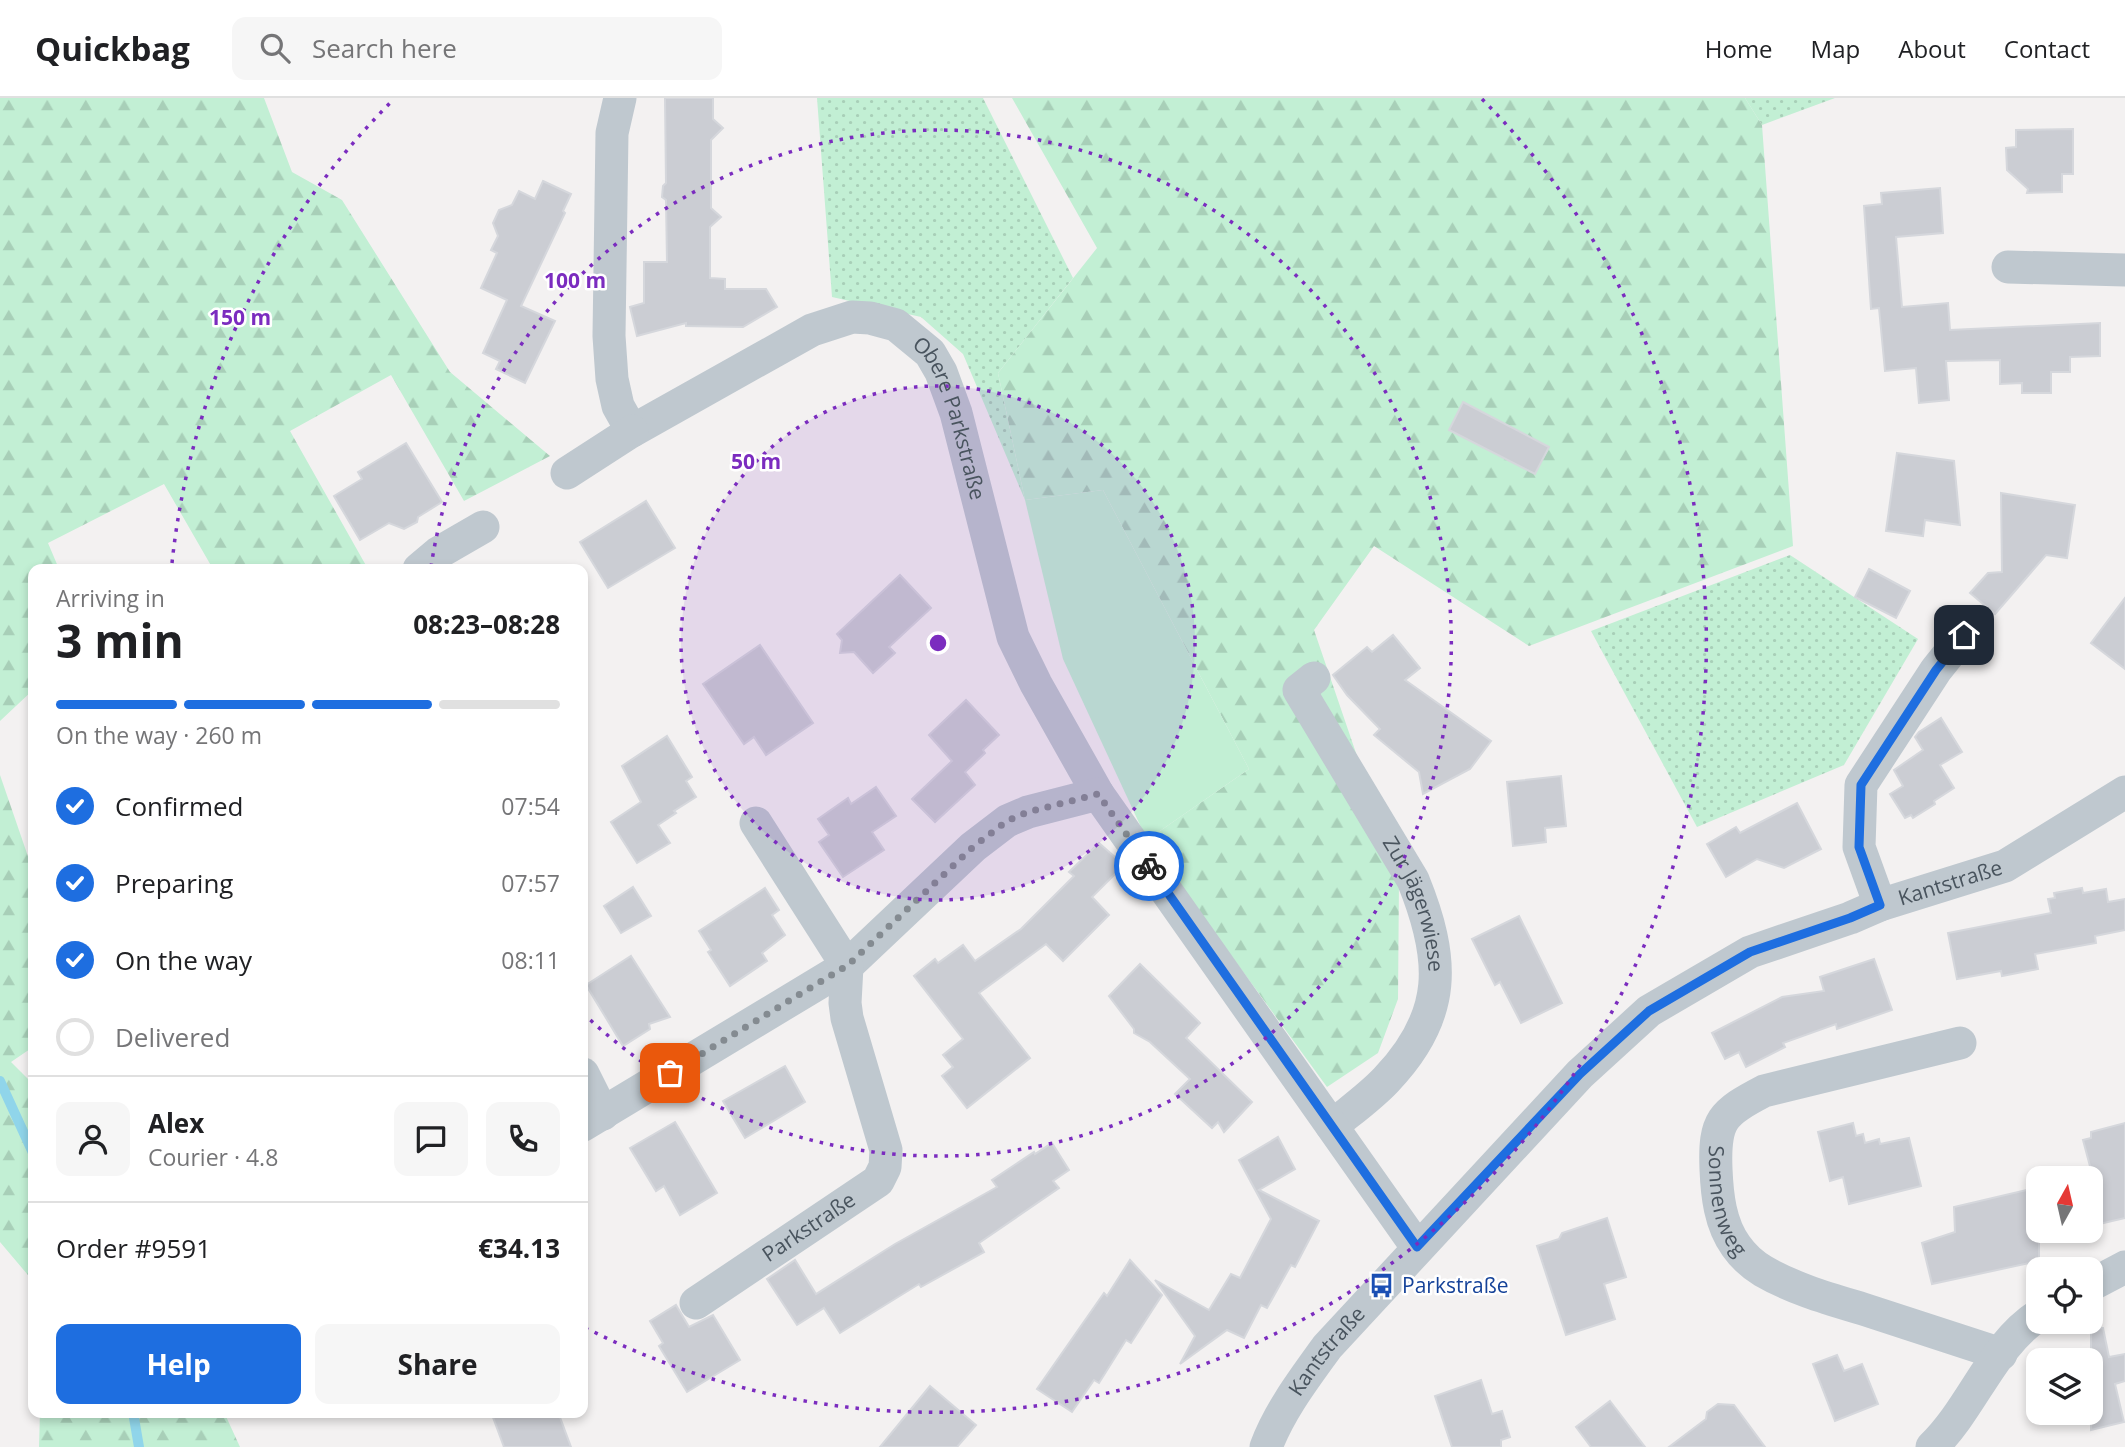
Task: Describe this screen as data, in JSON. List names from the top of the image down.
{
  "streets": {
    "street": [
      "Obere Parkstraße",
      "Kantstraße",
      "Zur Jägerwiese",
      "Sonnenweg",
      "Parkstraße"
    ]
  },
  "places": {
    "bus stop": ["Parkstraße"]
  },
  "north": "top",
  "page": {
    "header": "Quickbag",
    "search": "Search here",
    "nav": [
      "Home",
      "Map",
      "About",
      "Contact"
    ],
    "heading": ["3 min", "Arriving in", "08:23–08:28"],
    "panel": [
      "Alex",
      "Courier · 4.8",
      "Order #9591",
      "€34.13"
    ],
    "bar": "On the way · 260 m",
    "list": [
      ["Confirmed", "07:54"],
      ["Preparing", "07:57"],
      ["On the way", "08:11"],
      "Delivered"
    ],
    "buttons": ["Help", "Share"]
  },
  "rings": ["100 m", "150 m", "50 m"]
}
